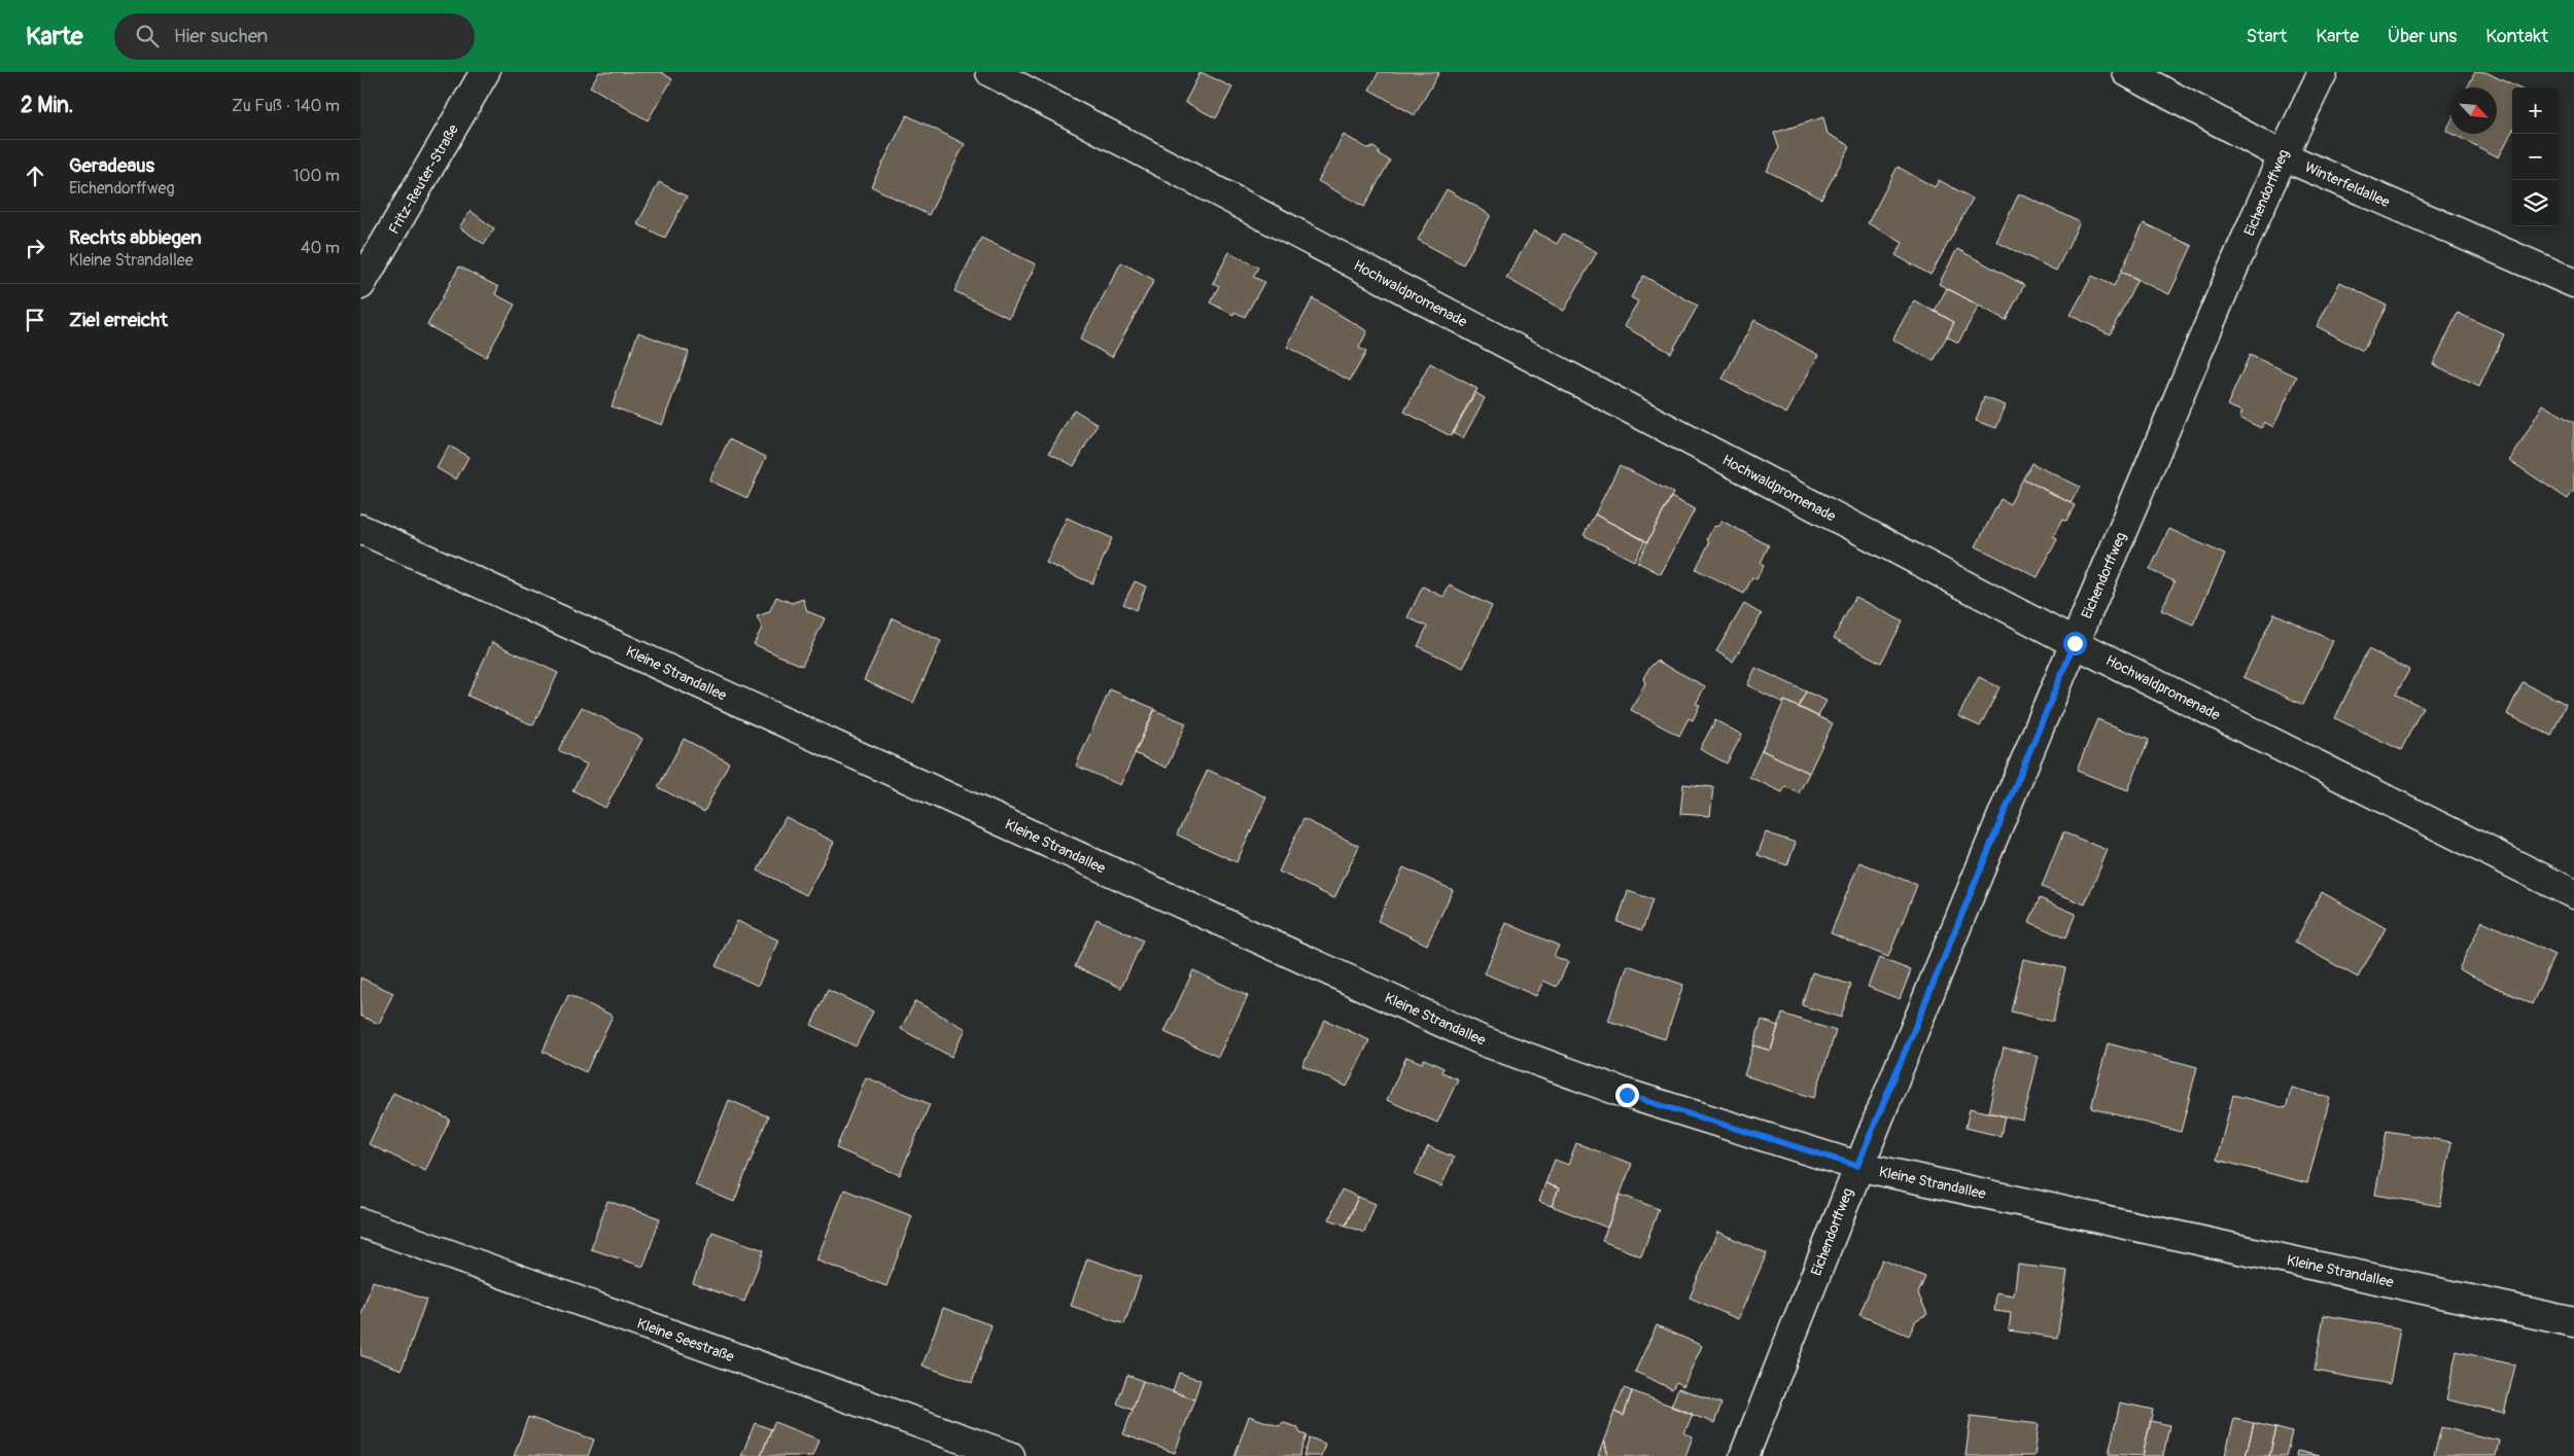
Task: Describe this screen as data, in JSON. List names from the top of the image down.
{
  "streets": {
    "street": [
      "Fritz-Reuter-Straße",
      "Winterfeldallee",
      "Eichendorffweg",
      "Hochwaldpromenade",
      "Kleine Strandallee",
      "Kleine Seestraße"
    ]
  },
  "crossings": [
    ["Winterfeldallee", "Eichendorffweg"],
    ["Eichendorffweg", "Hochwaldpromenade"],
    ["Eichendorffweg", "Kleine Strandallee"]
  ],
  "north": "bottom right",
  "page": {
    "header": "Karte",
    "search": "Hier suchen",
    "nav": [
      "Start",
      "Karte",
      "Über uns",
      "Kontakt"
    ],
    "heading": ["2 Min.", "Zu Fuß · 140 m"],
    "map_buttons": ["+", "−"],
    "list": [
      ["Geradeaus", "Eichendorffweg", "100 m"],
      ["Rechts abbiegen", "Kleine Strandallee", "40 m"],
      "Ziel erreicht"
    ]
  }
}
